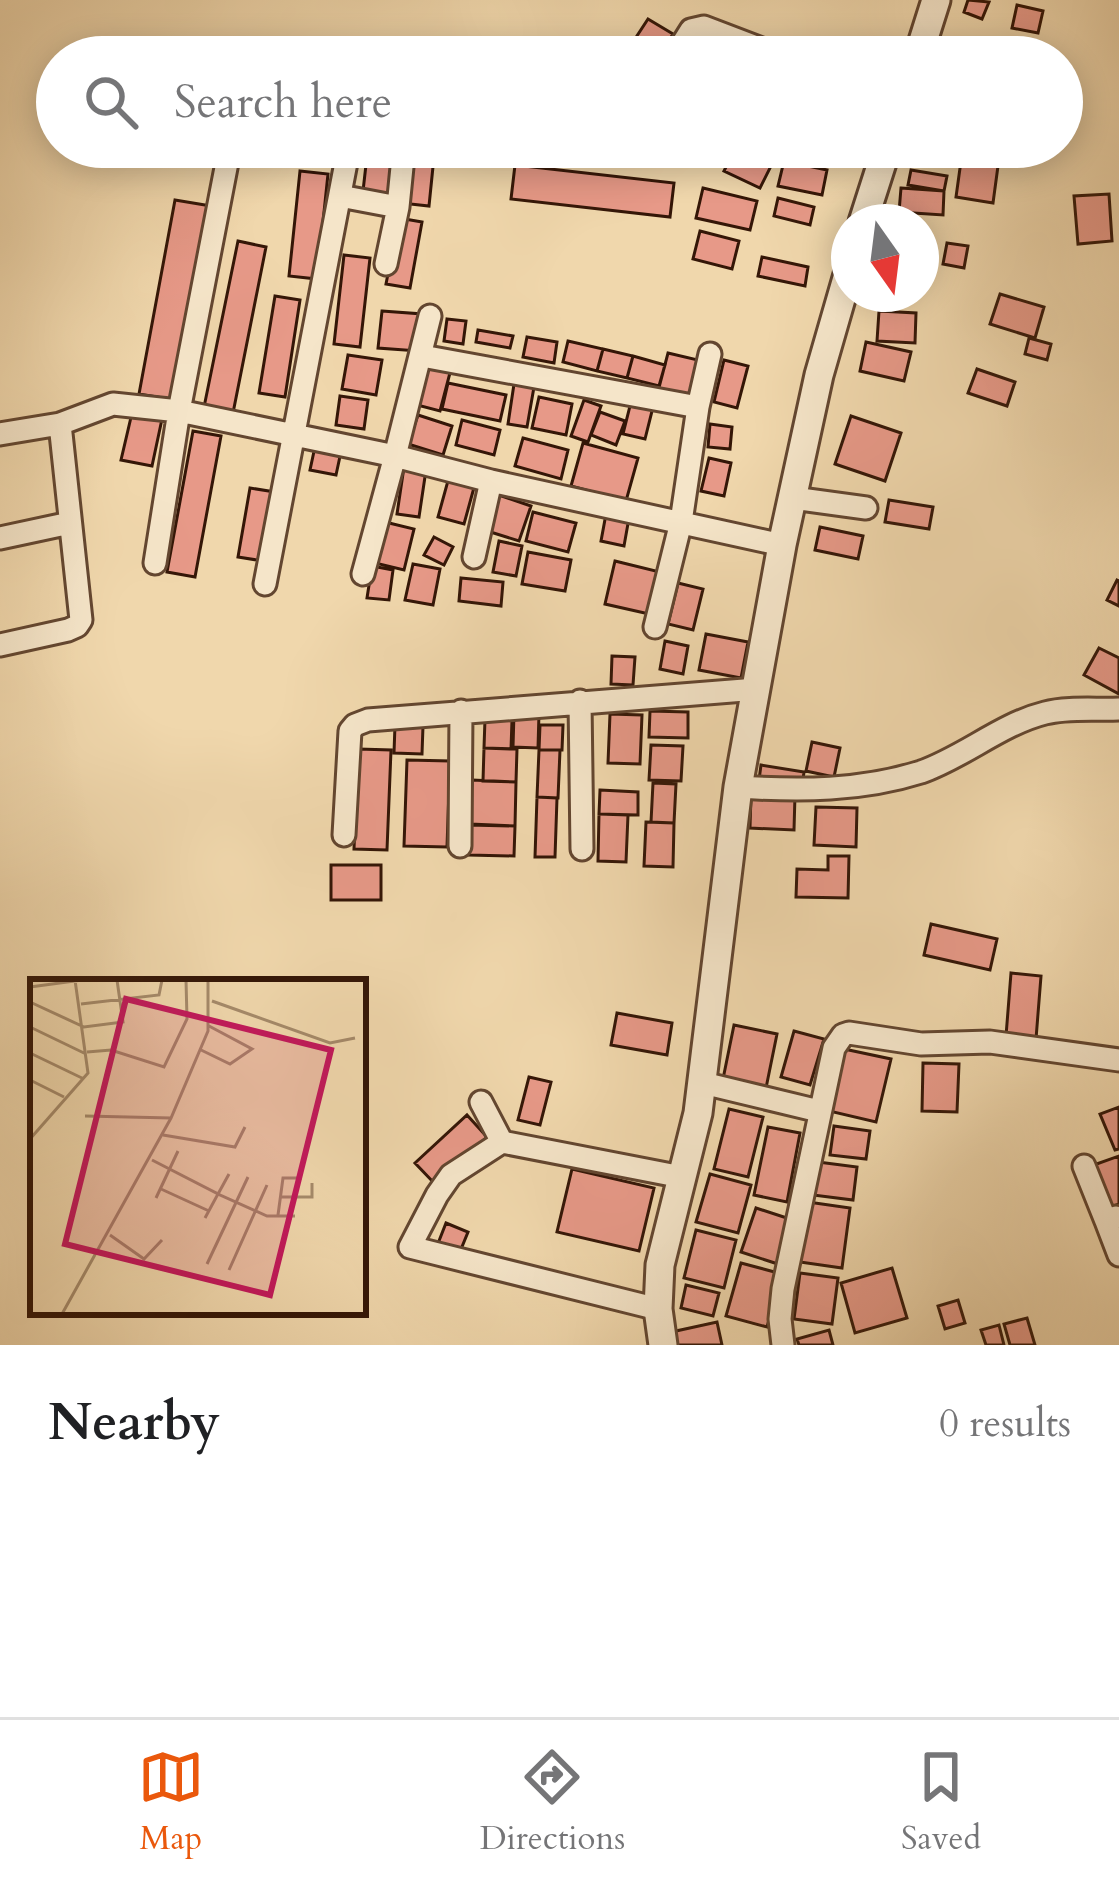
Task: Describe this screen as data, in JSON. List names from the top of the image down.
{
  "north": "bottom",
  "page": {
    "search": "Search here",
    "heading": ["Nearby", "0 results"],
    "nav": ["Map", "Directions", "Saved"]
  }
}
